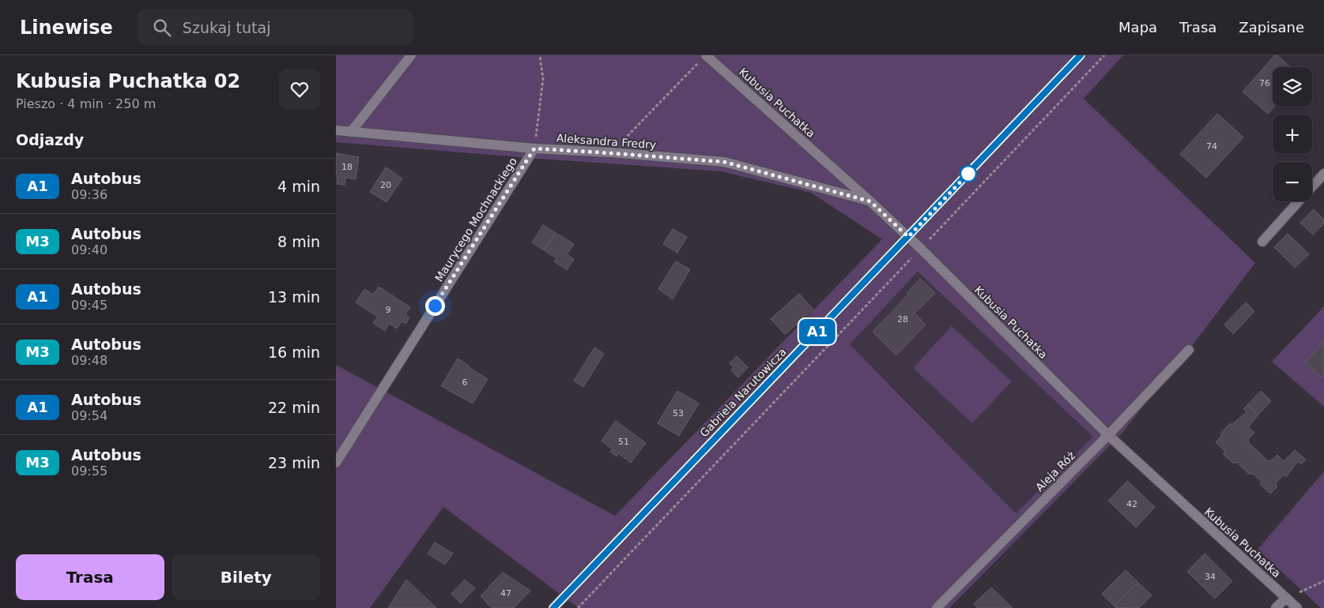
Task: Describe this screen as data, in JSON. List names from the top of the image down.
{
  "streets": {
    "street": [
      "Kubusia Puchatka",
      "Aleksandra Fredry",
      "Maurycego Mochnackiego",
      "Gabriela Narutowicza",
      "Aleja Róż"
    ]
  },
  "crossings": [
    ["Kubusia Puchatka", "Aleksandra Fredry"],
    ["Kubusia Puchatka", "Gabriela Narutowicza"],
    ["Kubusia Puchatka", "Aleja Róż"],
    ["Aleksandra Fredry", "Maurycego Mochnackiego"]
  ],
  "lines": ["bus line A1"],
  "house_numbers": [
    "76",
    "74",
    "18",
    "20",
    "9",
    "28",
    "6",
    "53",
    "51",
    "42",
    "34",
    "47"
  ],
  "page": {
    "header": "Linewise",
    "search": "Szukaj tutaj",
    "nav": ["Mapa", "Trasa", "Zapisane"],
    "heading": [
      ["Kubusia Puchatka 02", "Pieszo · 4 min · 250 m"],
      "Odjazdy"
    ],
    "on_map": "A1",
    "map_buttons": ["+", "−"],
    "list": [
      {
        "mark": "A1",
        "name": "Autobus",
        "note": "09:36",
        "value": "4 min"
      },
      {
        "mark": "M3",
        "name": "Autobus",
        "note": "09:40",
        "value": "8 min"
      },
      {
        "mark": "A1",
        "name": "Autobus",
        "note": "09:45",
        "value": "13 min"
      },
      {
        "mark": "M3",
        "name": "Autobus",
        "note": "09:48",
        "value": "16 min"
      },
      {
        "mark": "A1",
        "name": "Autobus",
        "note": "09:54",
        "value": "22 min"
      },
      {
        "mark": "M3",
        "name": "Autobus",
        "note": "09:55",
        "value": "23 min"
      }
    ],
    "buttons": ["Trasa", "Bilety"]
  }
}
